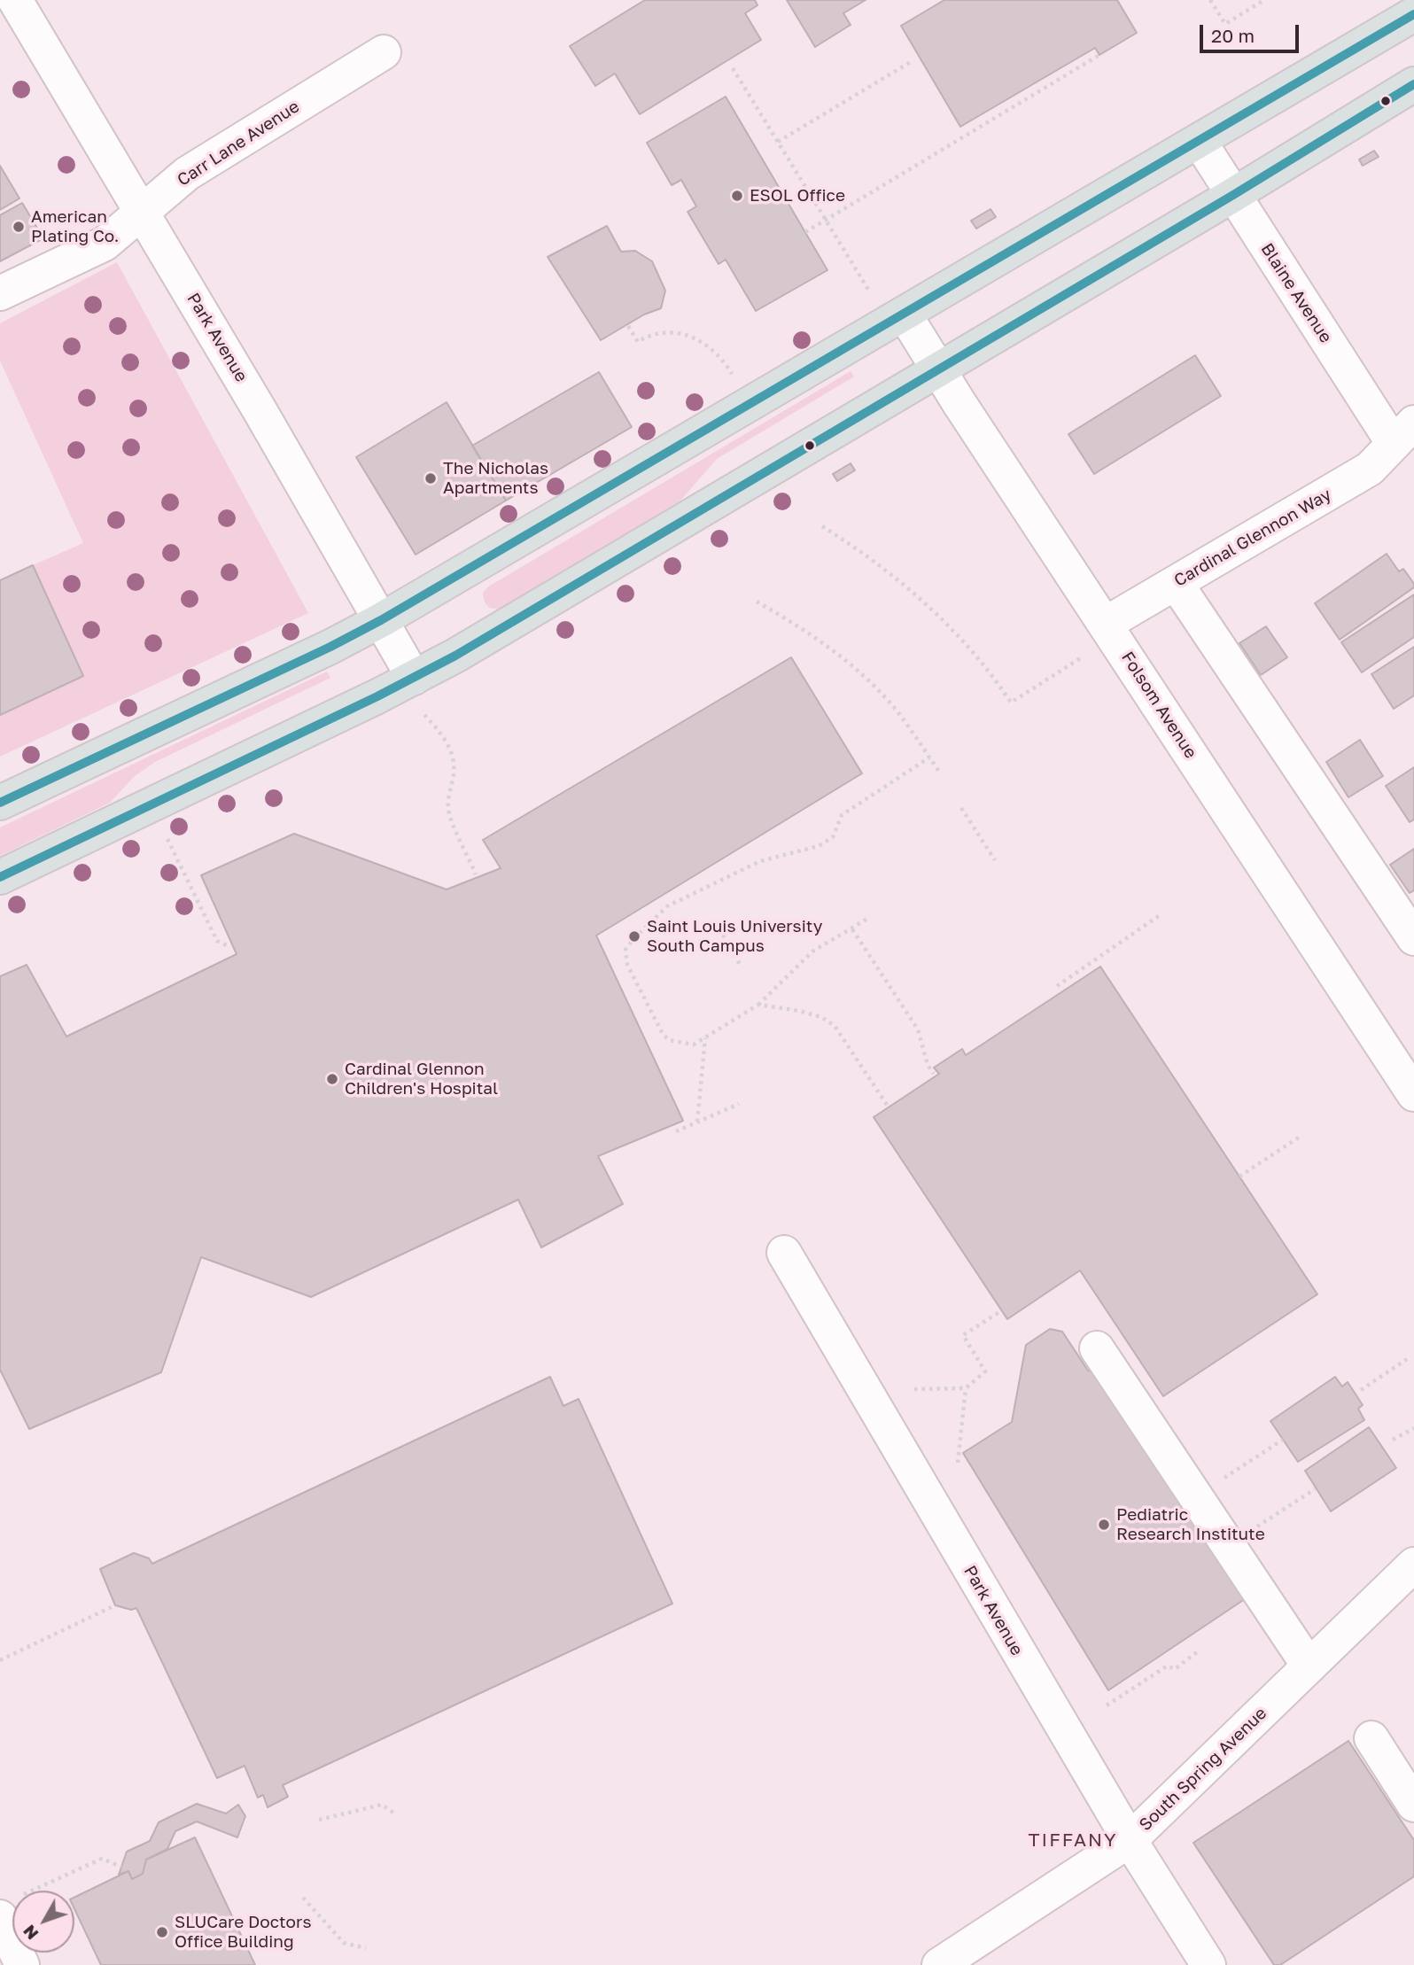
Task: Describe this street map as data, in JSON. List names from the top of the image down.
{
  "streets": {
    "street": [
      "Carr Lane Avenue",
      "Blaine Avenue",
      "Park Avenue",
      "Cardinal Glennon Way",
      "Folsom Avenue",
      "South Spring Avenue"
    ]
  },
  "crossings": [
    ["Carr Lane Avenue", "Park Avenue"],
    ["Blaine Avenue", "Cardinal Glennon Way"],
    ["Park Avenue", "South Spring Avenue"],
    ["Cardinal Glennon Way", "Folsom Avenue"]
  ],
  "districts": ["TIFFANY"],
  "places": [
    "ESOL Office",
    "American Plating Co.",
    "The Nicholas Apartments",
    "Saint Louis University South Campus",
    "Cardinal Glennon Children's Hospital",
    "Pediatric Research Institute",
    "SLUCare Doctors Office Building"
  ],
  "scale_bar": "20 m",
  "north": "bottom left"
}
